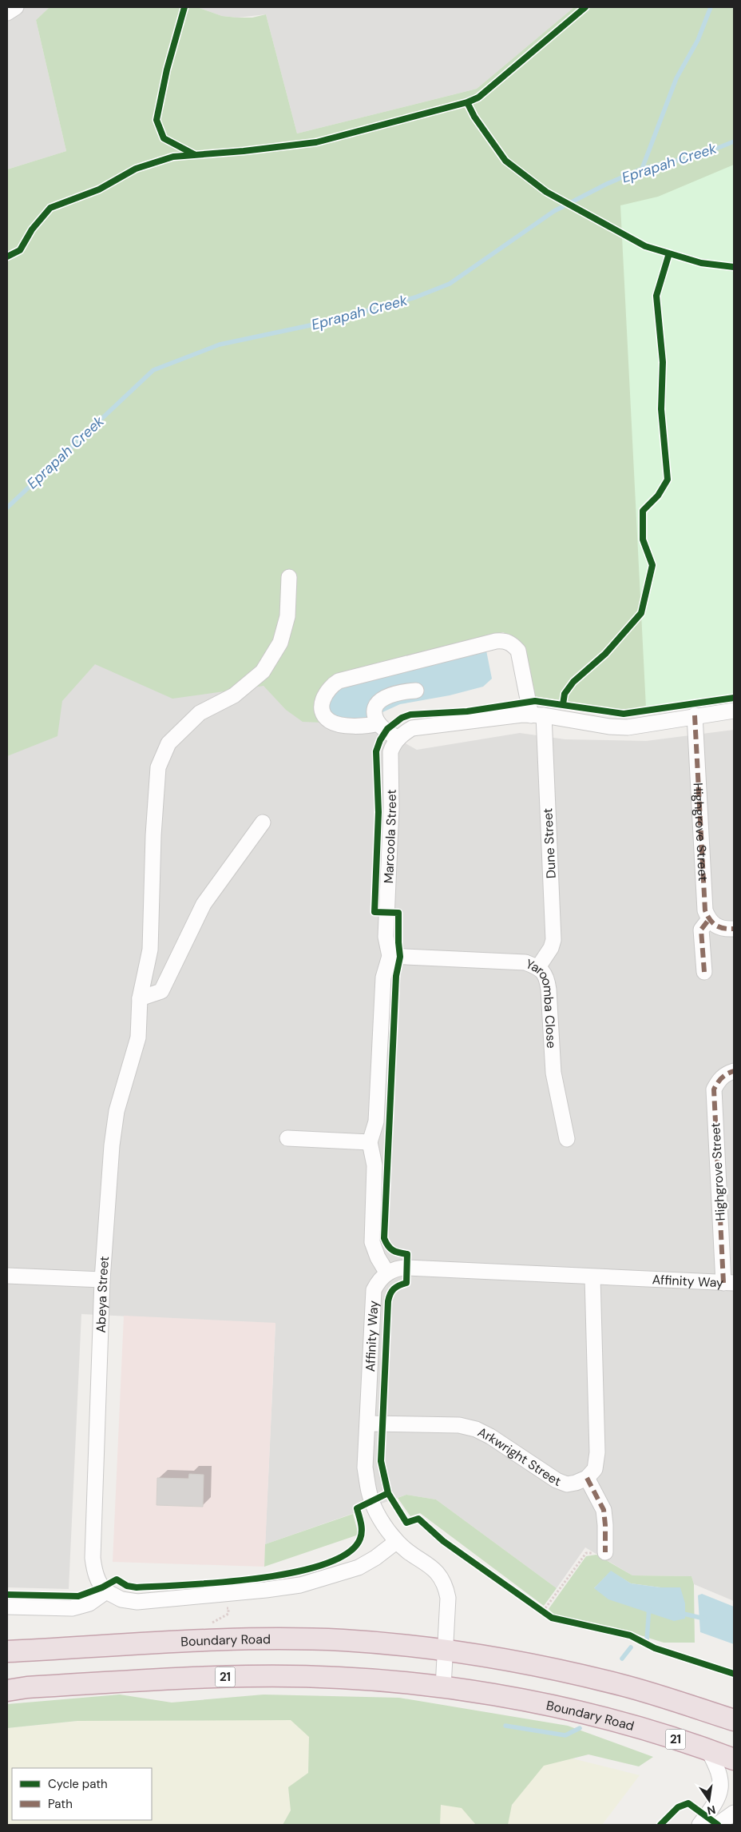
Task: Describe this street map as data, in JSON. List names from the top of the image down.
{
  "streets": {
    "highway": ["Boundary Road", "21"],
    "street": [
      "Highgrove Street",
      "Marcoola Street",
      "Dune Street",
      "Yaroomba Close",
      "Affinity Way",
      "Abeya Street",
      "Arkwright Street"
    ]
  },
  "crossings": [
    ["Highgrove Street", "Affinity Way"],
    ["Marcoola Street", "Yaroomba Close"],
    ["Marcoola Street", "Affinity Way"],
    ["Dune Street", "Yaroomba Close"],
    ["Affinity Way", "Arkwright Street"],
    ["Affinity Way", "Boundary Road"]
  ],
  "water": ["Eprapah Creek"],
  "legend": ["Cycle path", "Path"],
  "north": "bottom"
}
